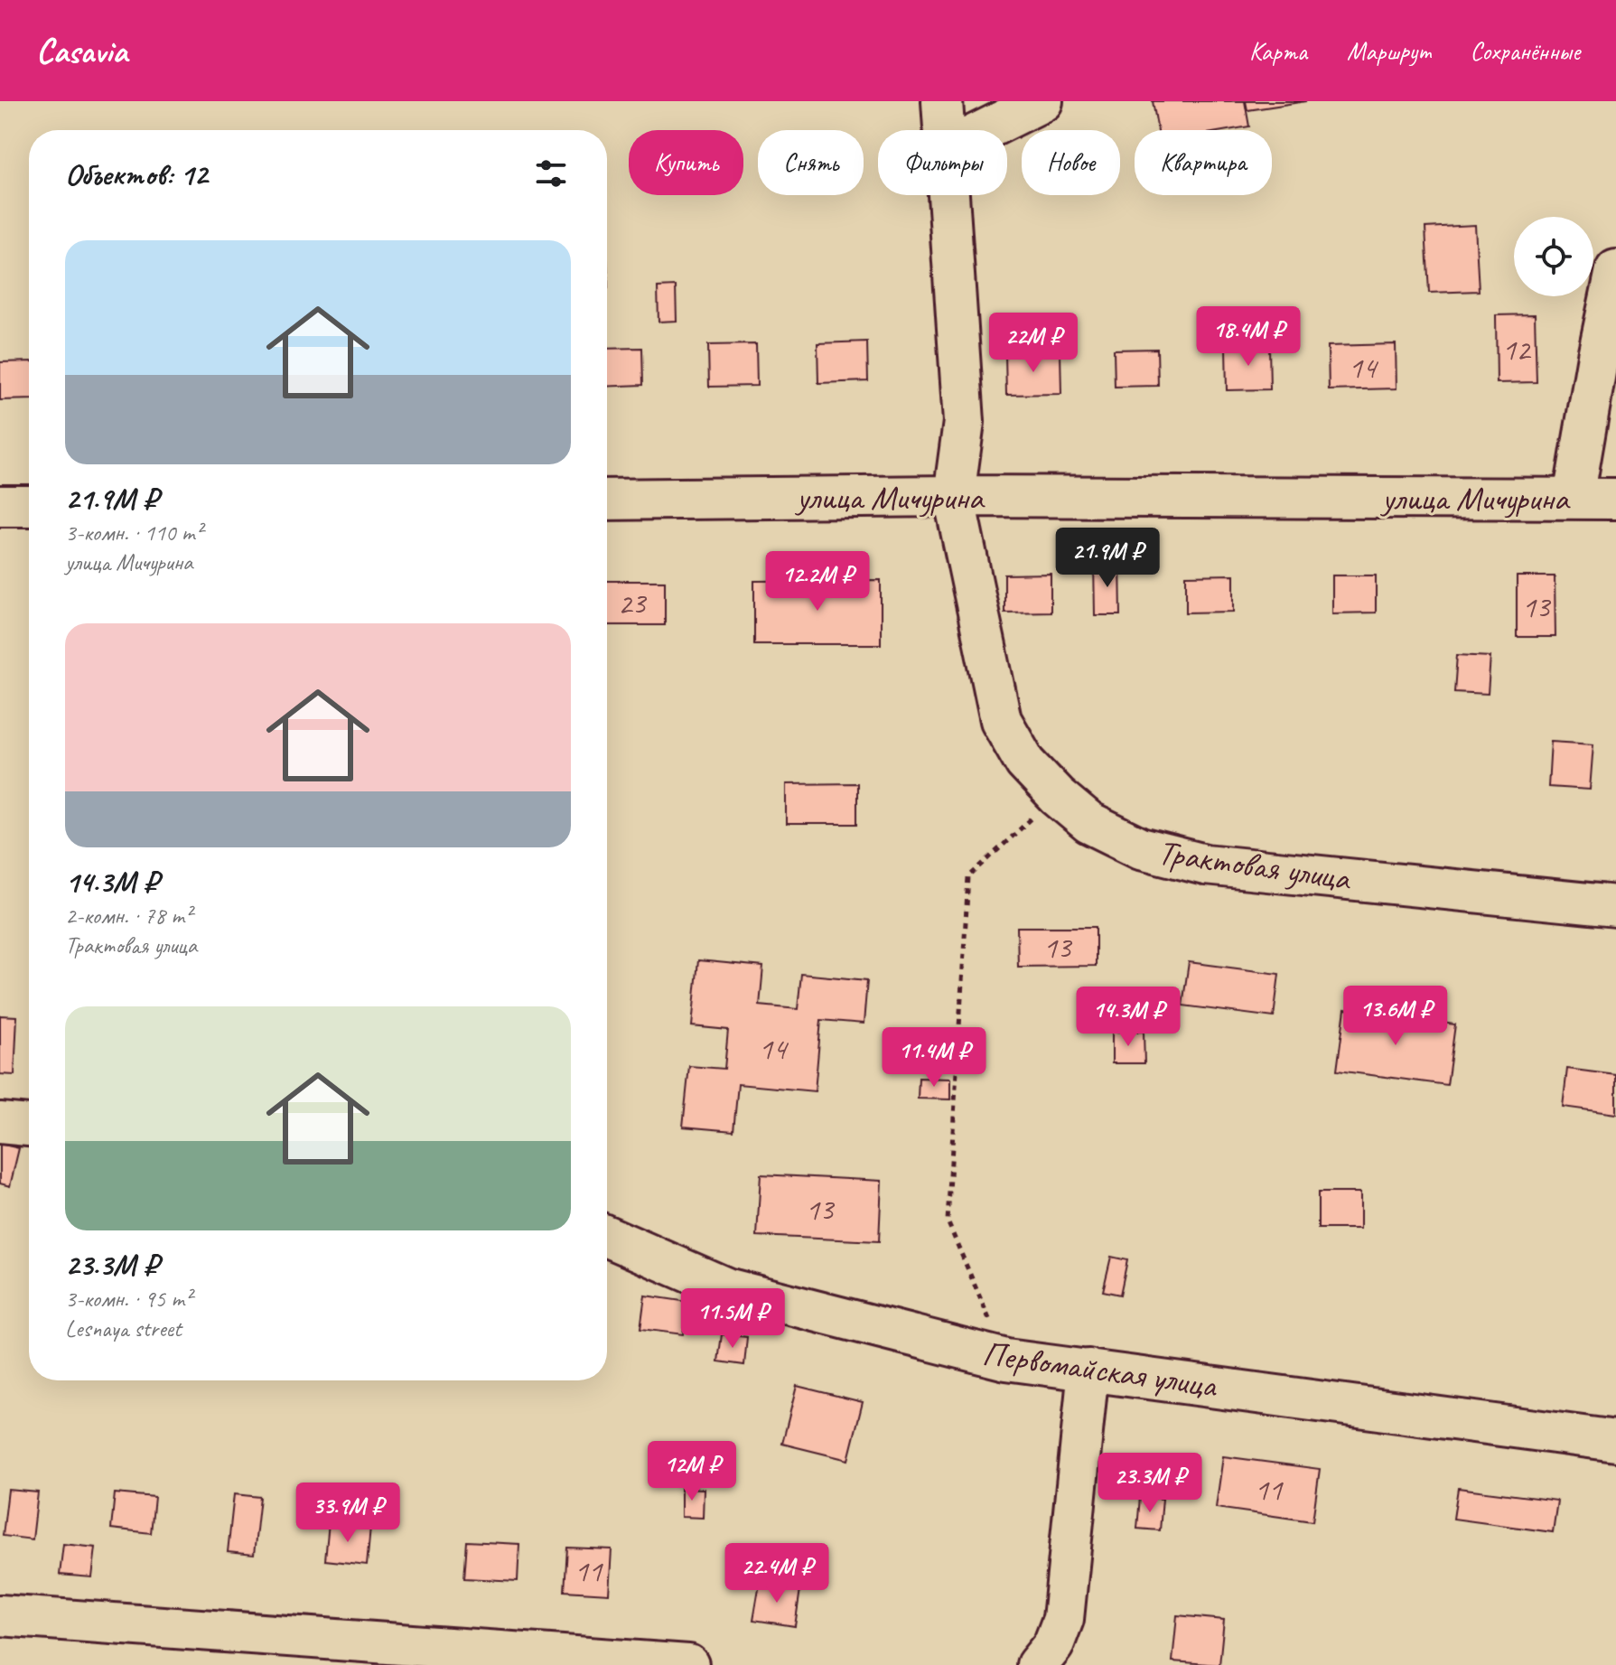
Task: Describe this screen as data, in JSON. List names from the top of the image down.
{
  "streets": {
    "street": ["улица Мичурина", "Трактовая улица", "Первомайская улица"]
  },
  "crossings": [
    ["улица Мичурина", "Трактовая улица"]
  ],
  "house_numbers": [
    "12",
    "14",
    "23",
    "13",
    "13",
    "14",
    "13",
    "11",
    "11"
  ],
  "page": {
    "header": "Casavia",
    "nav": ["Карта", "Маршрут", "Сохранённые"],
    "chip": [
      "Купить",
      "Снять",
      "Фильтры",
      "Новое",
      "Квартира"
    ],
    "heading": "Объектов: 12",
    "list": [
      {
        "name": "21.9M ₽",
        "note": "3-комн. · 110 m² · улица Мичурина"
      },
      {
        "name": "14.3M ₽",
        "note": "2-комн. · 78 m² · Трактовая улица"
      },
      {
        "name": "23.3M ₽",
        "note": "3-комн. · 95 m² · Lesnaya street"
      }
    ],
    "price": [
      "18.4M ₽",
      "22M ₽",
      "21.9M ₽",
      "12.2M ₽",
      "13.6M ₽",
      "14.3M ₽",
      "11.4M ₽",
      "11.5M ₽",
      "12M ₽",
      "23.3M ₽",
      "33.9M ₽",
      "22.4M ₽"
    ]
  }
}
